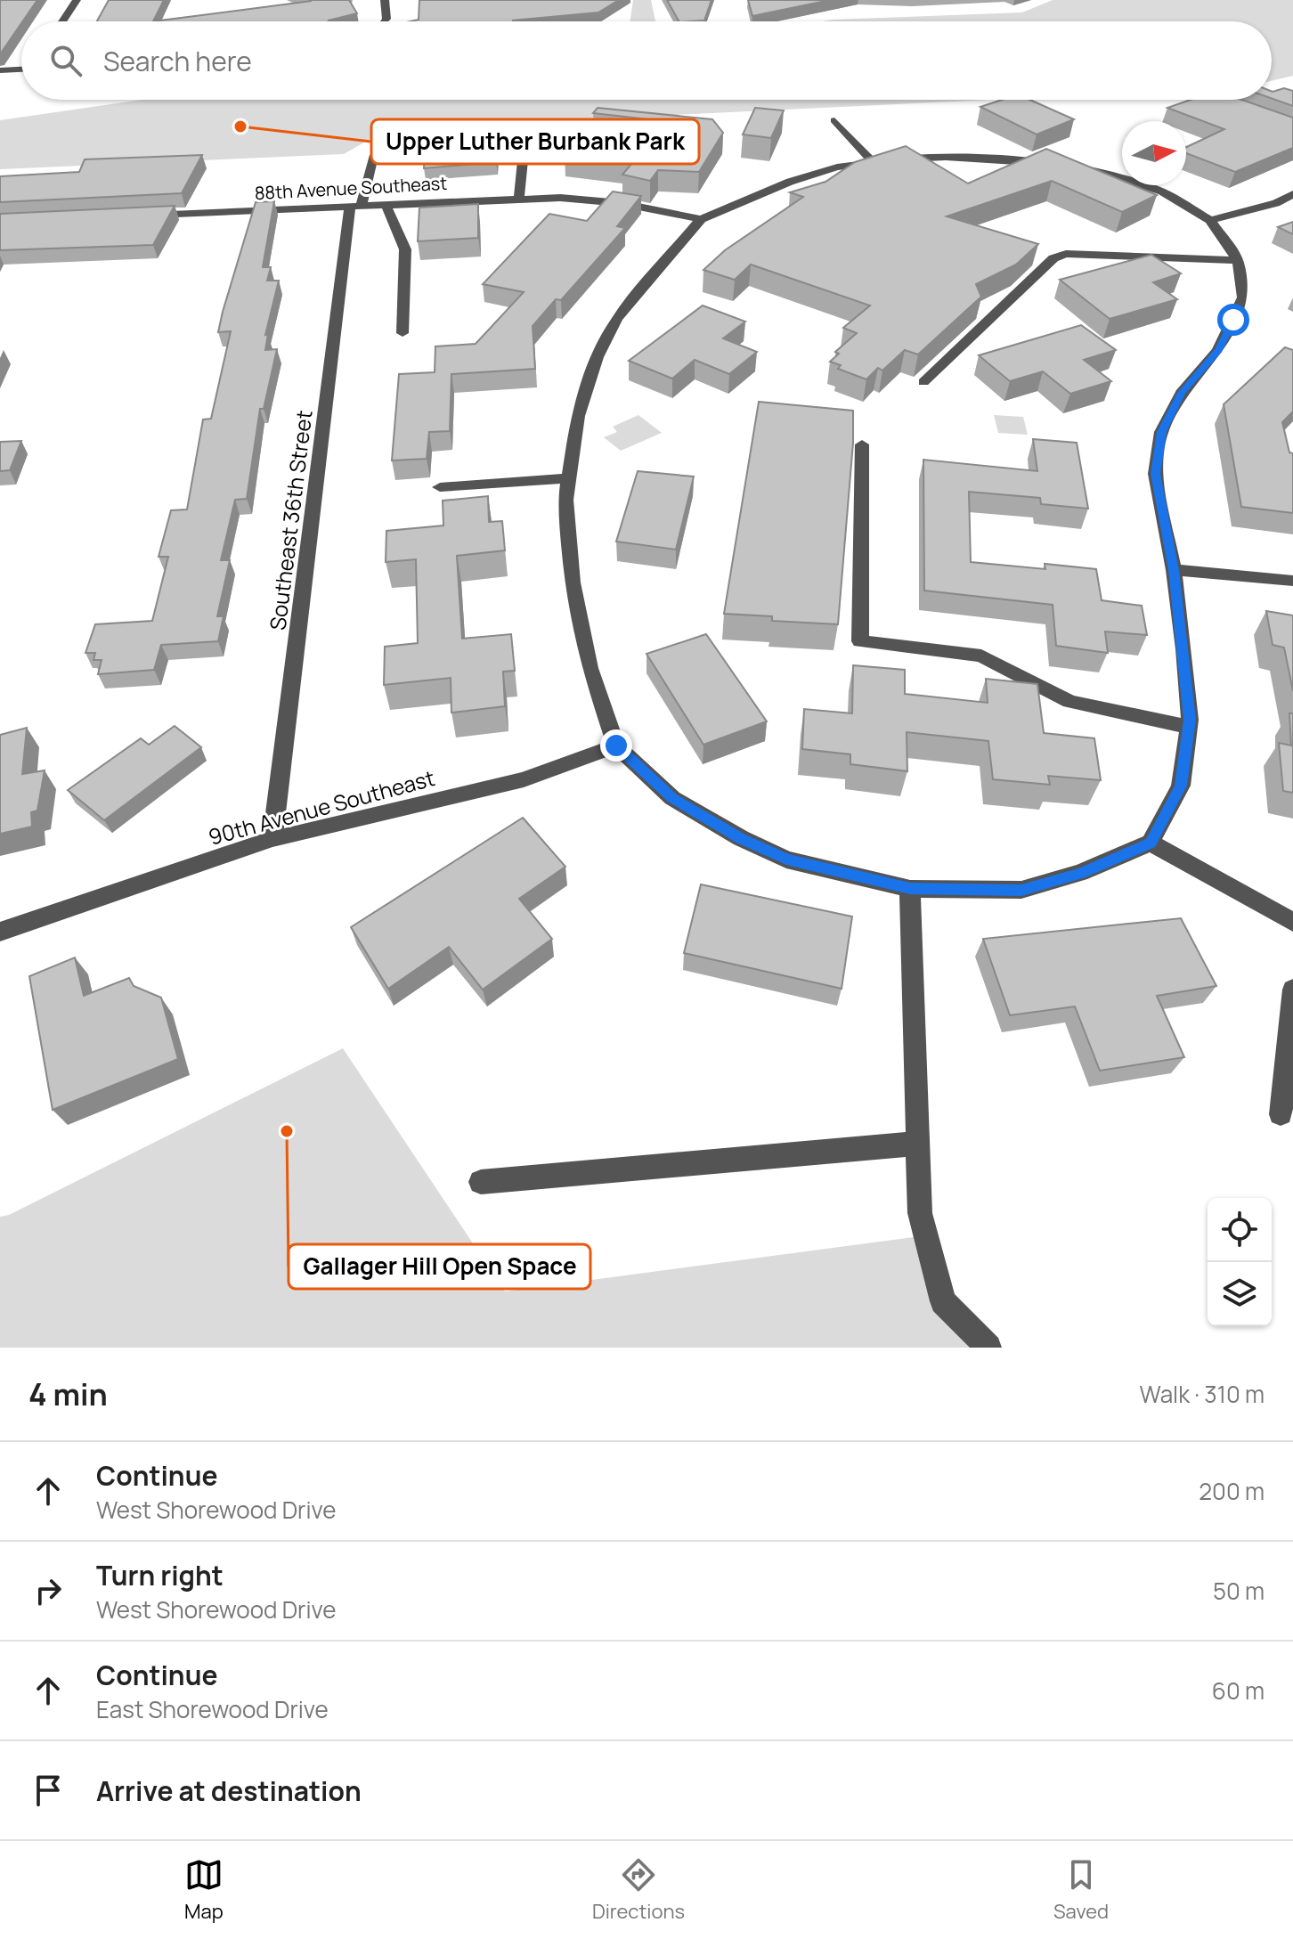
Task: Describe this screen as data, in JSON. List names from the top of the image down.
{
  "streets": {
    "street": ["88th Avenue Southeast", "Southeast 36th Street", "90th Avenue Southeast"]
  },
  "crossings": [
    ["88th Avenue Southeast", "Southeast 36th Street"],
    ["Southeast 36th Street", "90th Avenue Southeast"]
  ],
  "places": ["Upper Luther Burbank Park", "Gallager Hill Open Space"],
  "north": "right",
  "page": {
    "search": "Search here",
    "heading": ["4 min", "Walk · 310 m"],
    "list": [
      ["Continue", "West Shorewood Drive", "200 m"],
      ["Turn right", "West Shorewood Drive", "50 m"],
      ["Continue", "East Shorewood Drive", "60 m"],
      "Arrive at destination"
    ],
    "nav": ["Map", "Directions", "Saved"]
  }
}
